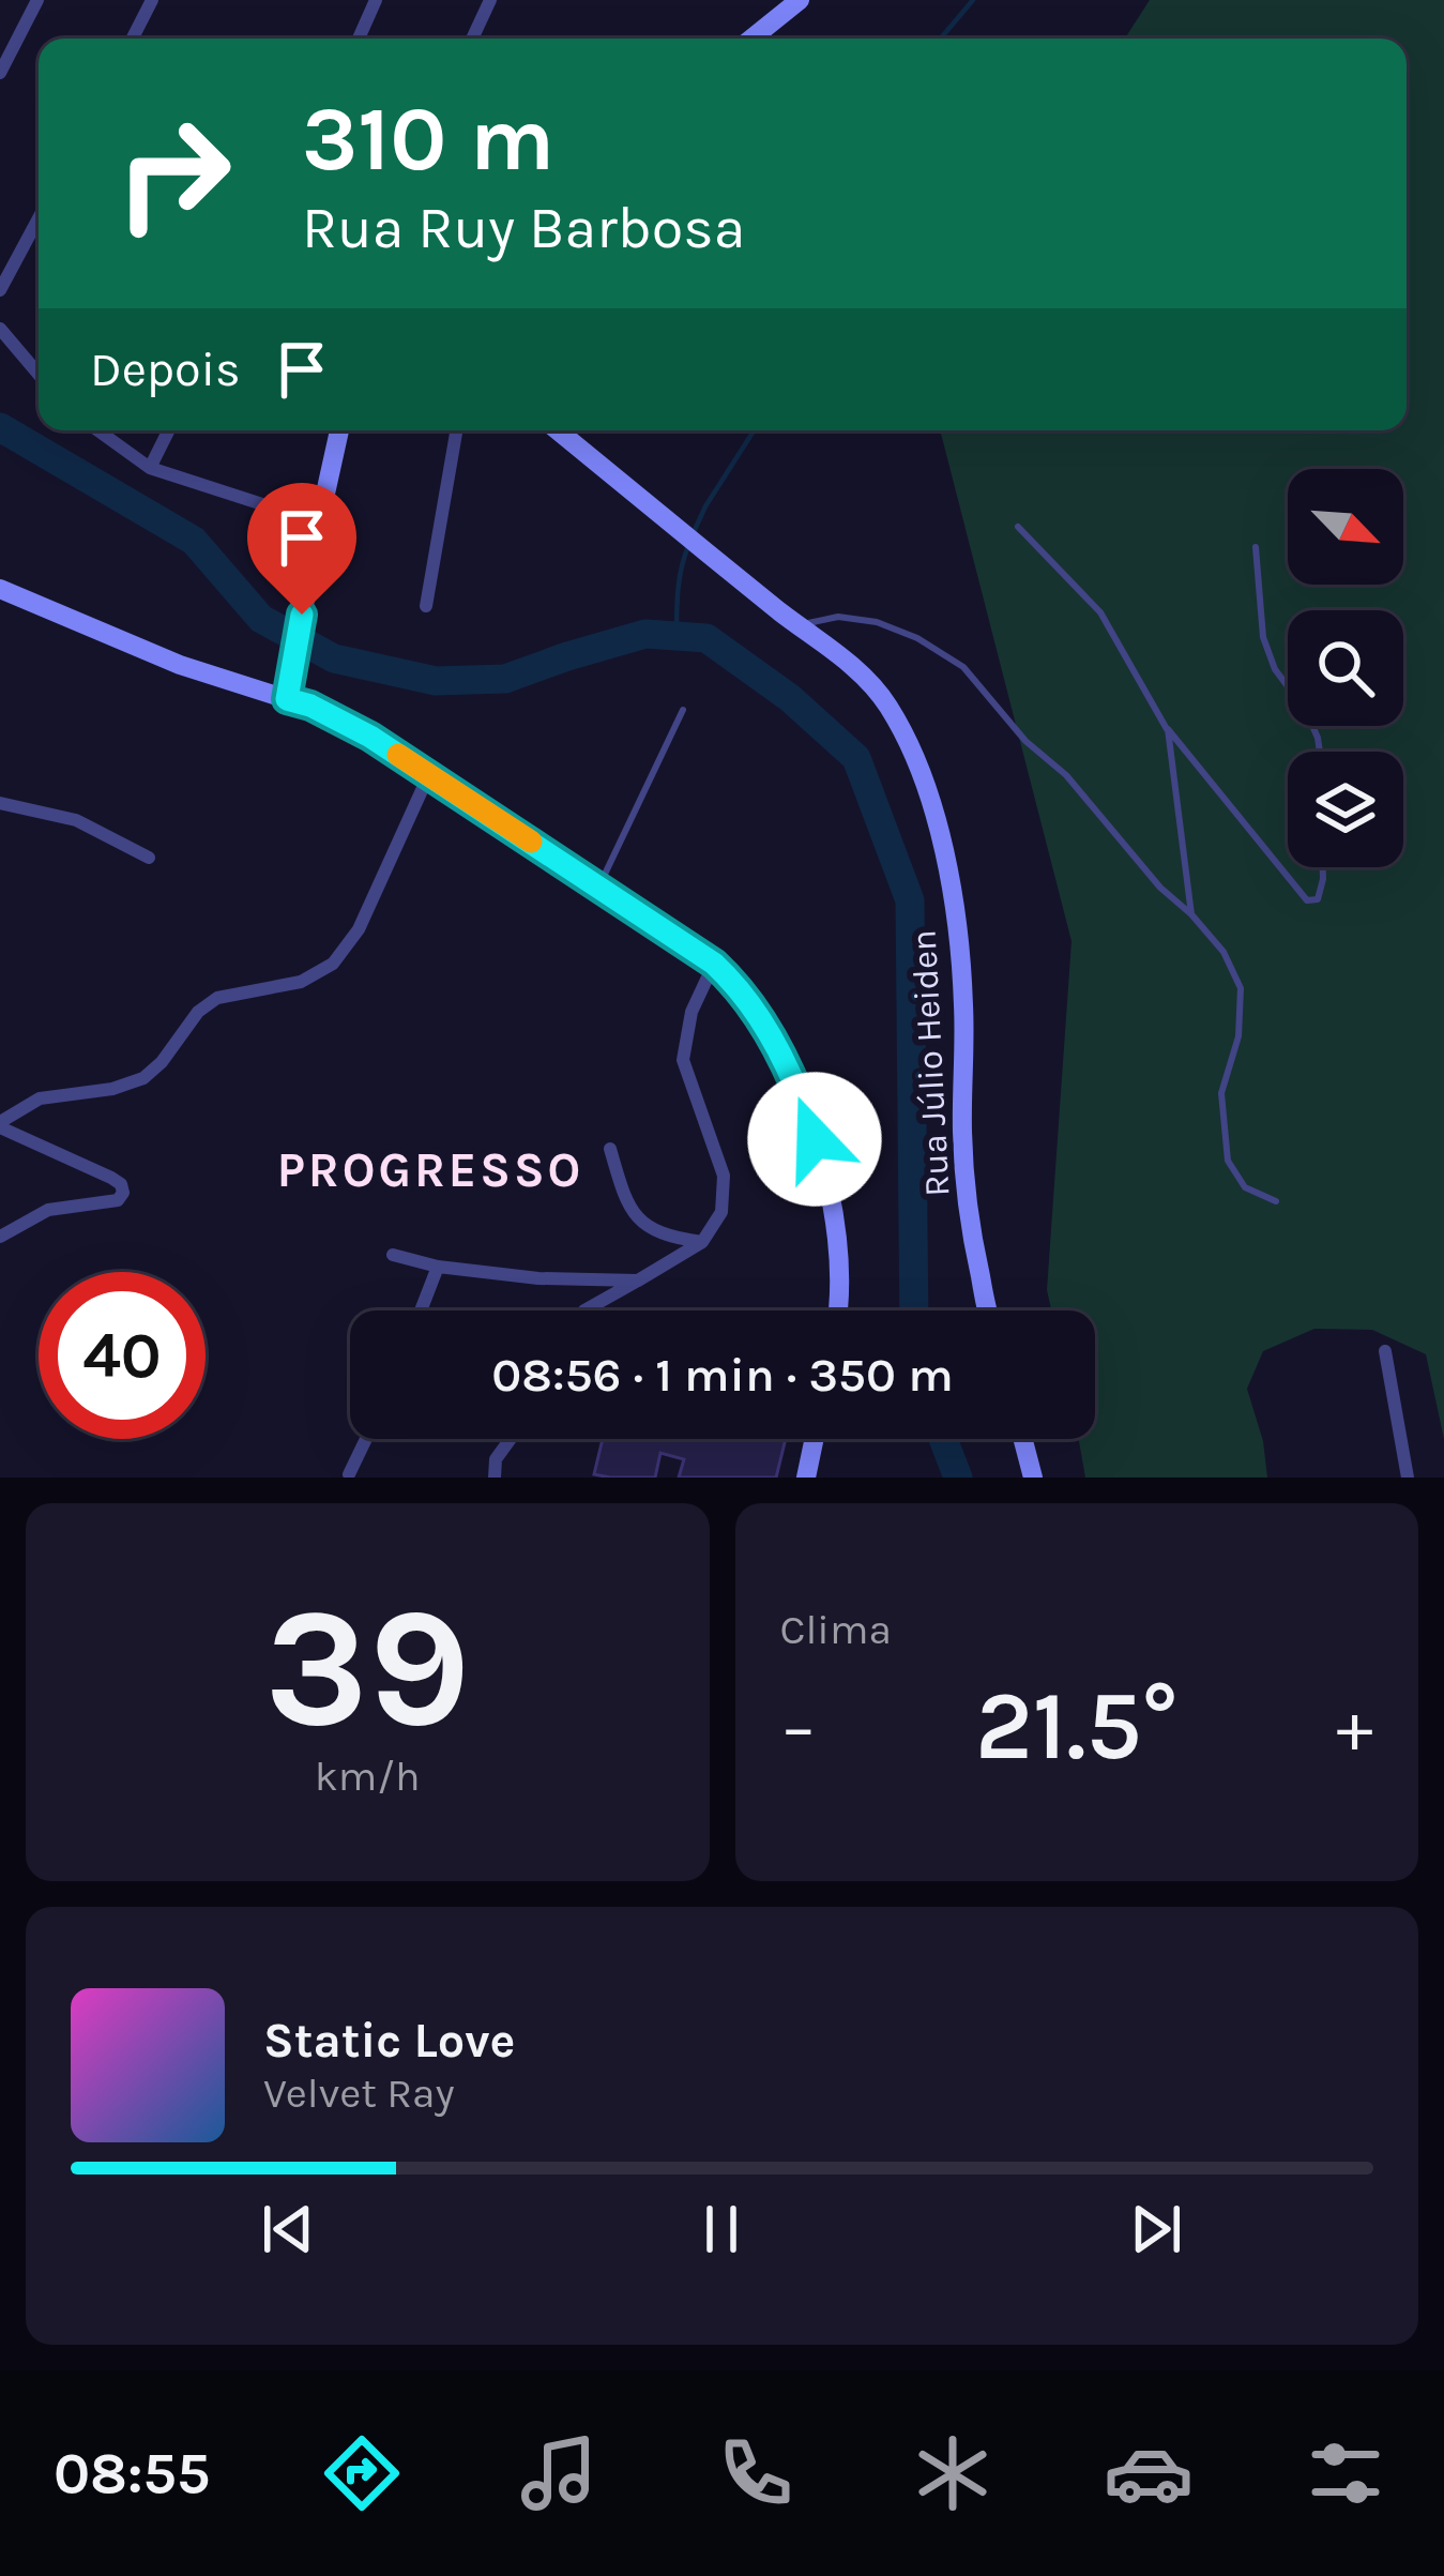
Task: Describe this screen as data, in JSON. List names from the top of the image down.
{
  "streets": {
    "street": ["Rua Júlio Heiden"]
  },
  "districts": ["PROGRESSO"],
  "north": "bottom right",
  "page": {
    "turn": ["310 m", "Rua Ruy Barbosa"],
    "then": "Depois",
    "limit": "40",
    "trip": "08:56 · 1 min · 350 m",
    "tile": [
      ["39", "km/h"],
      "Clima"
    ],
    "heat": ["−", "21.5°", "+"],
    "song": ["Static Love", "Velvet Ray"],
    "tabs": "08:55"
  }
}
